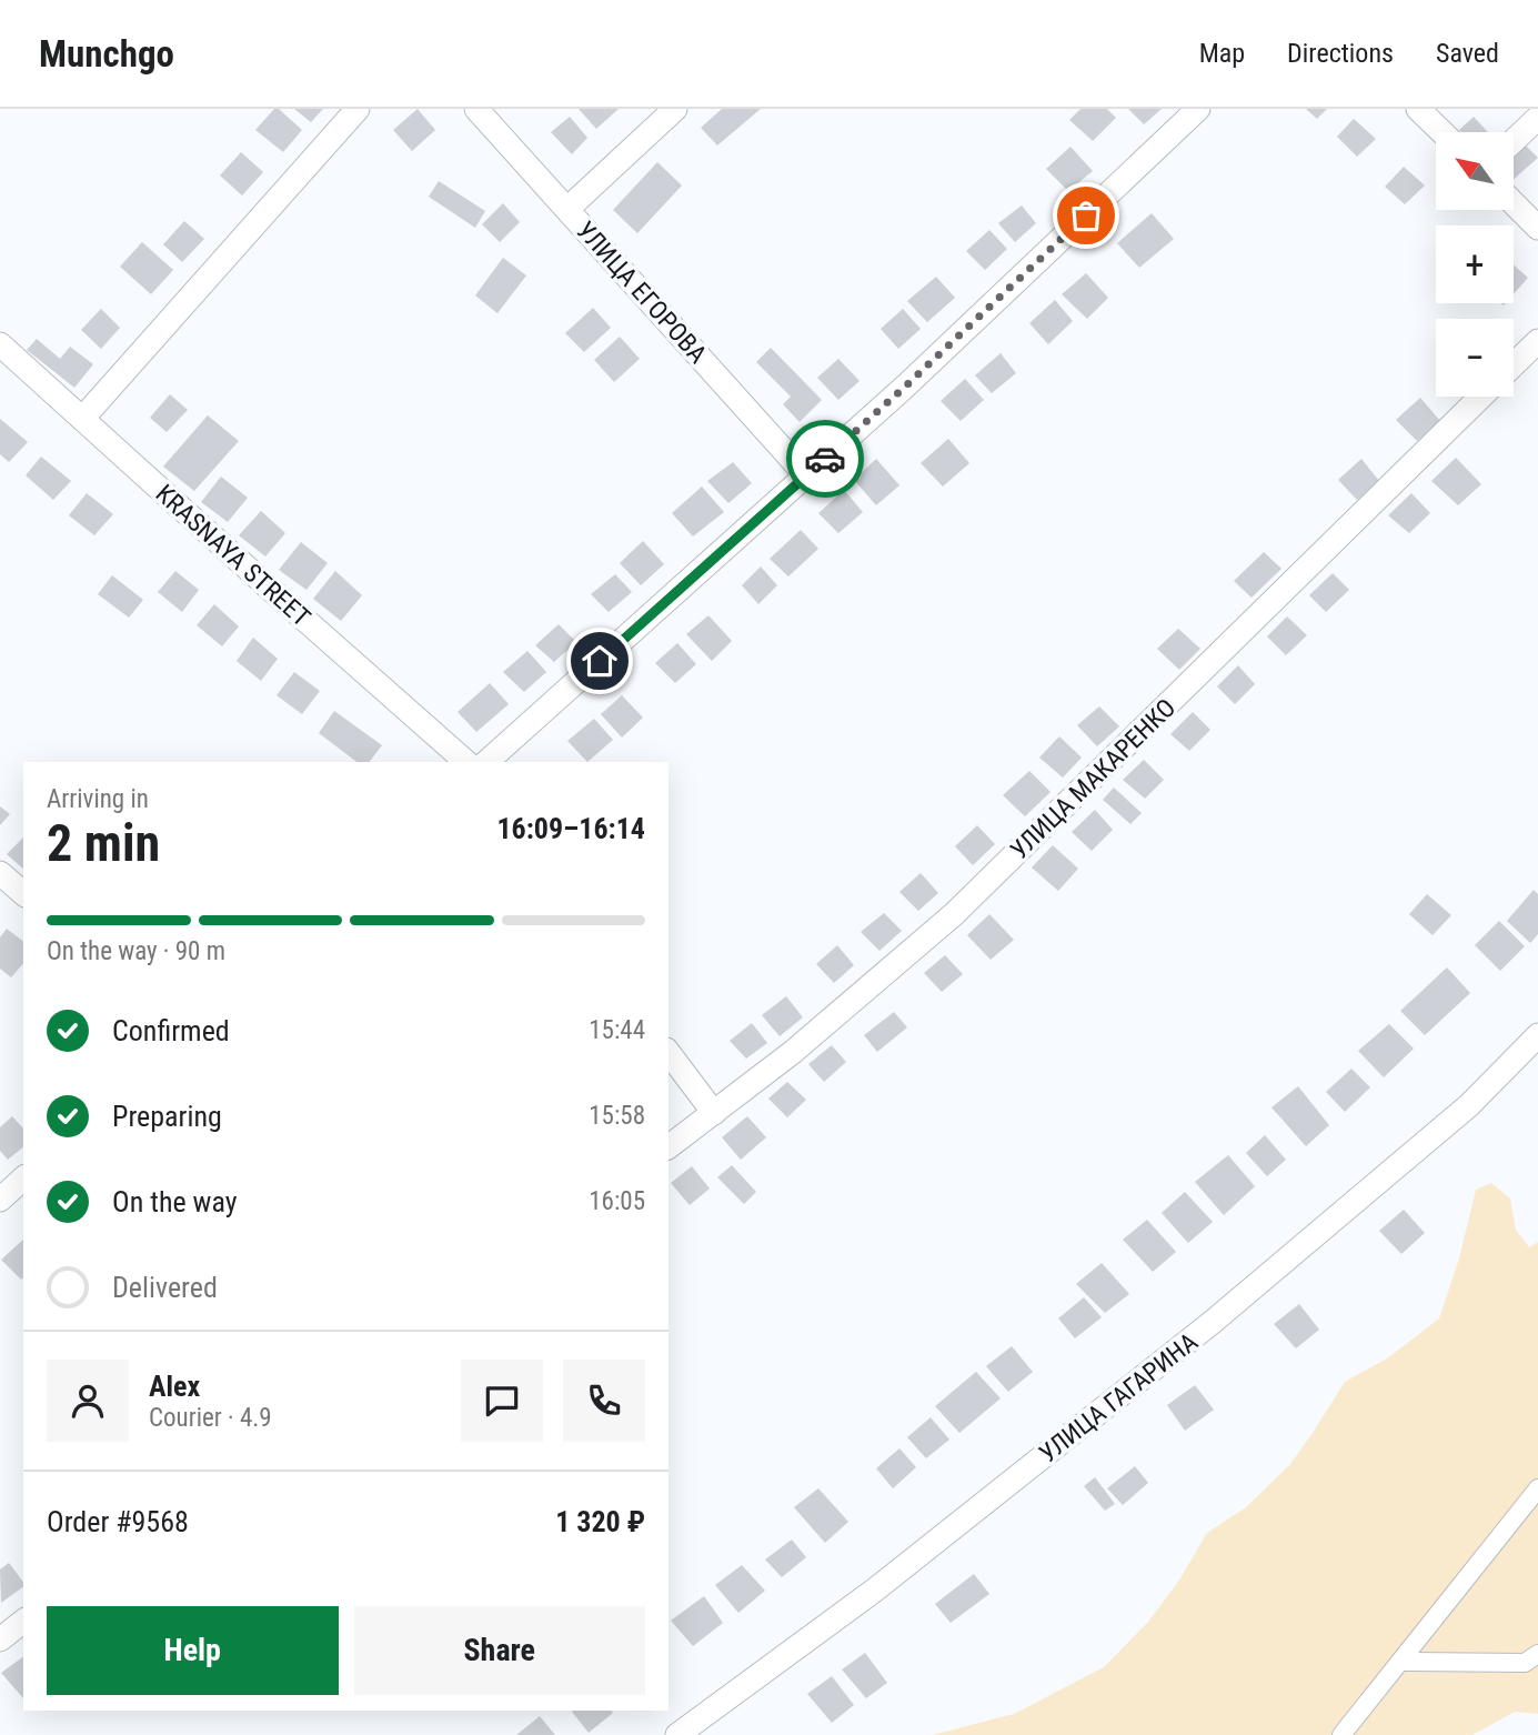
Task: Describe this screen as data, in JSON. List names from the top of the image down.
{
  "streets": {
    "street": [
      "УЛИЦА ЕГОРОВА",
      "KRASNAYA STREET",
      "УЛИЦА МАКАРЕНКО",
      "УЛИЦА ГАГАРИНА"
    ]
  },
  "north": "top left",
  "page": {
    "header": "Munchgo",
    "nav": ["Map", "Directions", "Saved"],
    "map_buttons": ["+", "−"],
    "heading": ["2 min", "Arriving in", "16:09–16:14"],
    "panel": [
      "Alex",
      "Courier · 4.9",
      "Order #9568",
      "1 320 ₽"
    ],
    "bar": "On the way · 90 m",
    "list": [
      ["Confirmed", "15:44"],
      ["Preparing", "15:58"],
      ["On the way", "16:05"],
      "Delivered"
    ],
    "buttons": ["Help", "Share"]
  }
}
